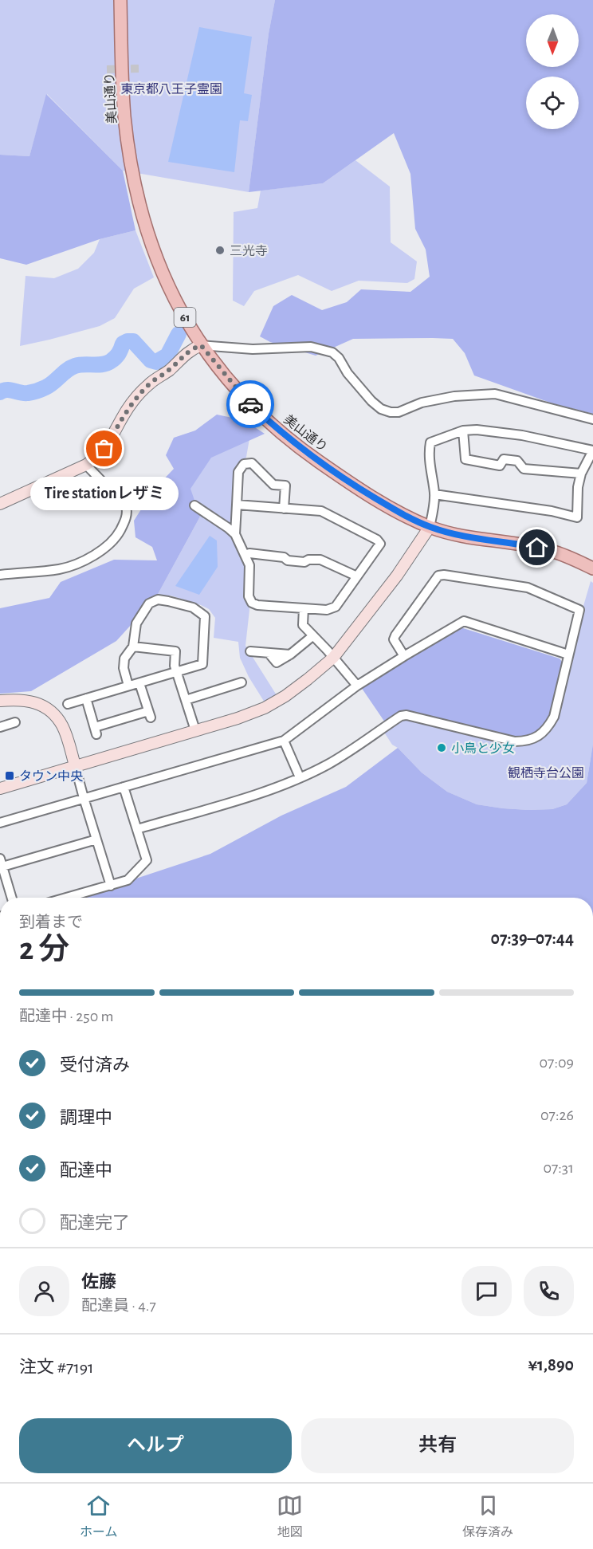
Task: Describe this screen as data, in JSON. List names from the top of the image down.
{
  "streets": {
    "main road": ["美山通り", "61"]
  },
  "parks": ["東京都八王子霊園", "観栖寺台公園"],
  "places": {
    "other": ["三光寺", "Tire stationレザミ", "小鳥と少女"],
    "transit": ["タウン中央"]
  },
  "north": "bottom",
  "page": {
    "bubble": "Tire stationレザミ",
    "heading": ["2 分", "到着まで", "07:39–07:44"],
    "panel": [
      "佐藤",
      "配達員 · 4.7",
      "注文 #7191",
      "¥1,890"
    ],
    "bar": "配達中 · 250 m",
    "list": [
      ["受付済み", "07:09"],
      ["調理中", "07:26"],
      ["配達中", "07:31"],
      "配達完了"
    ],
    "buttons": ["ヘルプ", "共有"],
    "tabs": ["ホーム", "地図", "保存済み"]
  }
}
